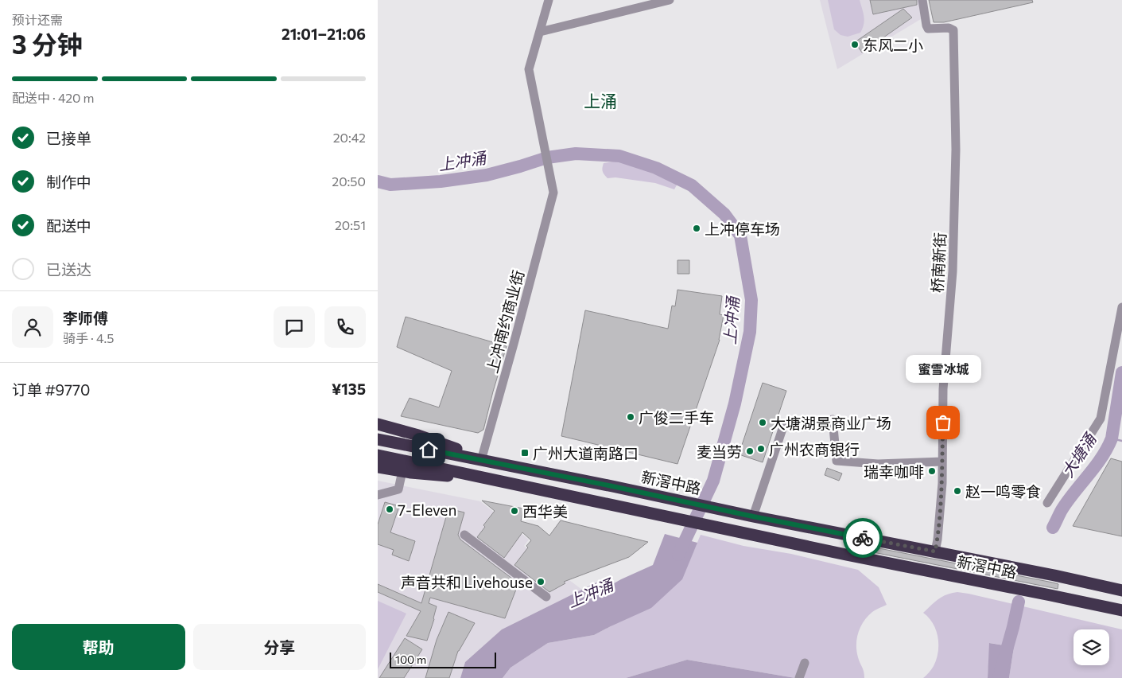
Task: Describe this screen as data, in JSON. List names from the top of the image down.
{
  "streets": {
    "highway": ["新滘中路"],
    "street": ["桥南新街", "上冲南约商业街"]
  },
  "crossings": [
    ["桥南新街", "新滘中路"]
  ],
  "districts": ["上涌"],
  "water": ["上冲涌", "大塘涌"],
  "places": {
    "other": [
      "东风二小",
      "上冲停车场",
      "广俊二手车",
      "大塘湖景商业广场",
      "蜜雪冰城",
      "广州农商银行",
      "麦当劳",
      "瑞幸咖啡",
      "赵一鸣零食",
      "7-Eleven",
      "西华美",
      "声音共和 Livehouse"
    ],
    "transit": ["广州大道南路口"]
  },
  "scale_bar": "100 m",
  "page": {
    "heading": ["3 分钟", "预计还需", "21:01–21:06"],
    "panel": [
      "李师傅",
      "骑手 · 4.5",
      "订单 #9770",
      "¥135"
    ],
    "bar": "配送中 · 420 m",
    "list": [
      ["已接单", "20:42"],
      ["制作中", "20:50"],
      ["配送中", "20:51"],
      "已送达"
    ],
    "bubble": "蜜雪冰城",
    "buttons": ["帮助", "分享"],
    "scale": "100 m"
  }
}
